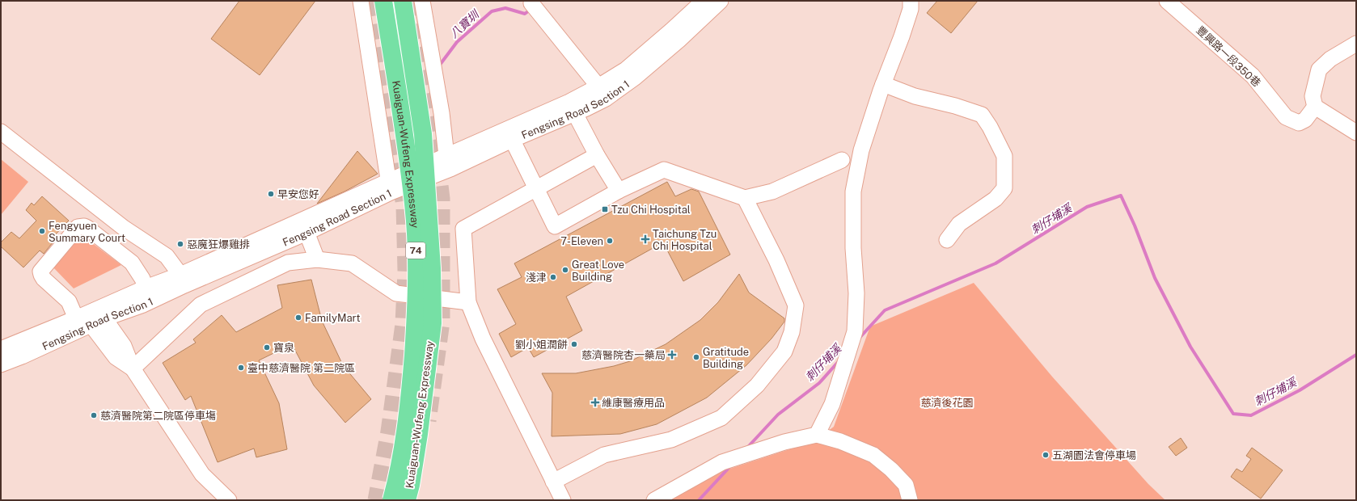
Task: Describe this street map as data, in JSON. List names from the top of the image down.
{
  "streets": {
    "highway": ["Kuaiguan-Wufeng Expressway", "74"],
    "street": ["豐興路一段350巷", "Fengsing Road Section 1"]
  },
  "water": ["八寶圳", "刺仔埔溪"],
  "parks": ["慈濟後花園"],
  "places": {
    "other": [
      "早安您好",
      "Fengyuen Summary Court",
      "7-Eleven",
      "惡魔狂爆雞排",
      "Great Love Building",
      "淺津",
      "FamilyMart",
      "劉小姐潤餅",
      "寶泉",
      "Gratitude Building",
      "臺中慈濟醫院 第二院區",
      "慈濟醫院第二院區停車塲",
      "五湖園法會停車場"
    ],
    "transit": ["Tzu Chi Hospital"],
    "health": ["Taichung Tzu Chi Hospital", "慈濟醫院杏一藥局", "維康醫療用品"]
  }
}
